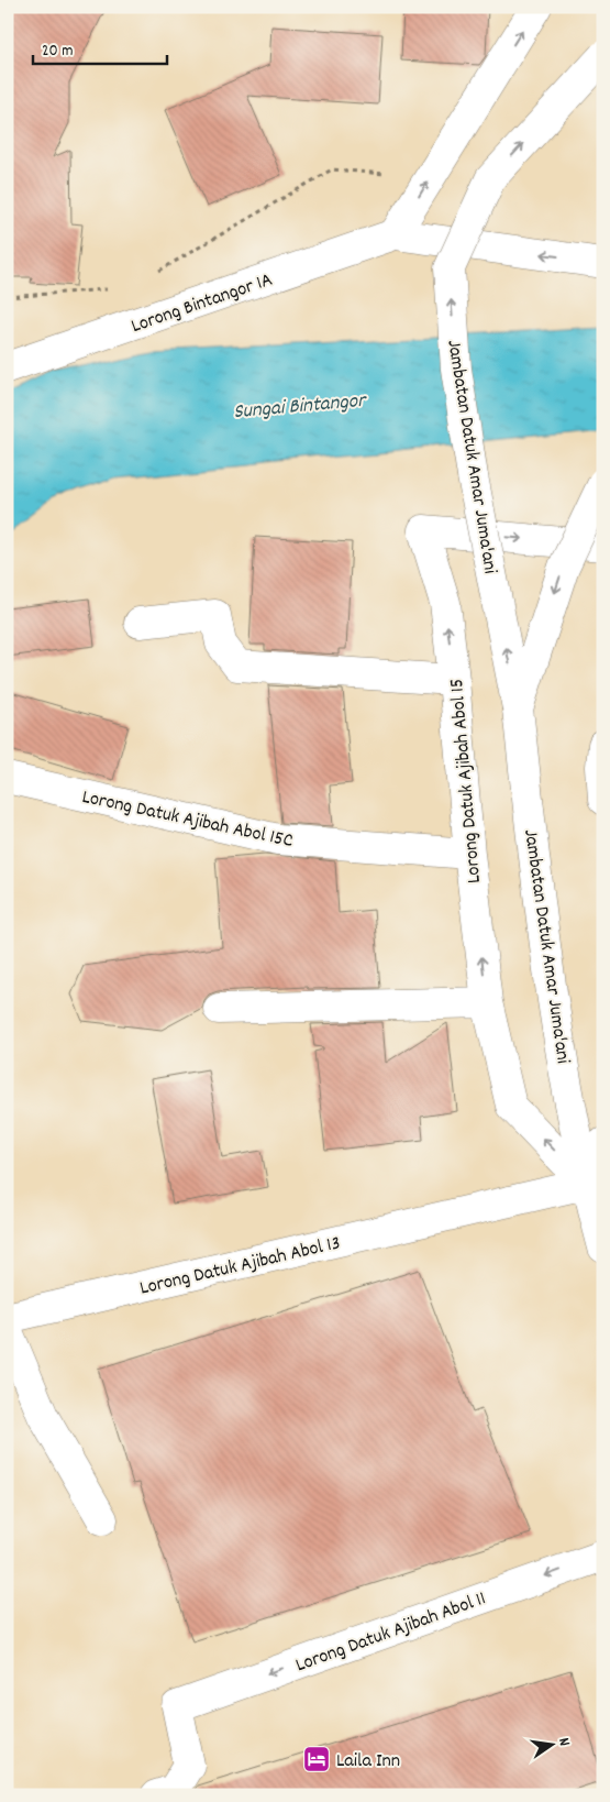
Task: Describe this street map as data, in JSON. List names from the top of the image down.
{
  "streets": {
    "street": [
      "Lorong Bintangor 1A",
      "Jambatan Datuk Amar Juma'ani",
      "Lorong Datuk Ajibah Abol 15",
      "Lorong Datuk Ajibah Abol 15C",
      "Lorong Datuk Ajibah Abol 13",
      "Lorong Datuk Ajibah Abol 11"
    ]
  },
  "crossings": [
    ["Jambatan Datuk Amar Juma'ani", "Lorong Datuk Ajibah Abol 15"],
    ["Jambatan Datuk Amar Juma'ani", "Lorong Datuk Ajibah Abol 13"],
    ["Lorong Datuk Ajibah Abol 15", "Lorong Datuk Ajibah Abol 15C"],
    ["Lorong Datuk Ajibah Abol 15", "Lorong Datuk Ajibah Abol 13"]
  ],
  "one_way": ["Lorong Datuk Ajibah Abol 11"],
  "water": ["Sungai Bintangor"],
  "places": {
    "hotel": ["Laila Inn"]
  },
  "scale_bar": "20 m",
  "north": "right"
}
